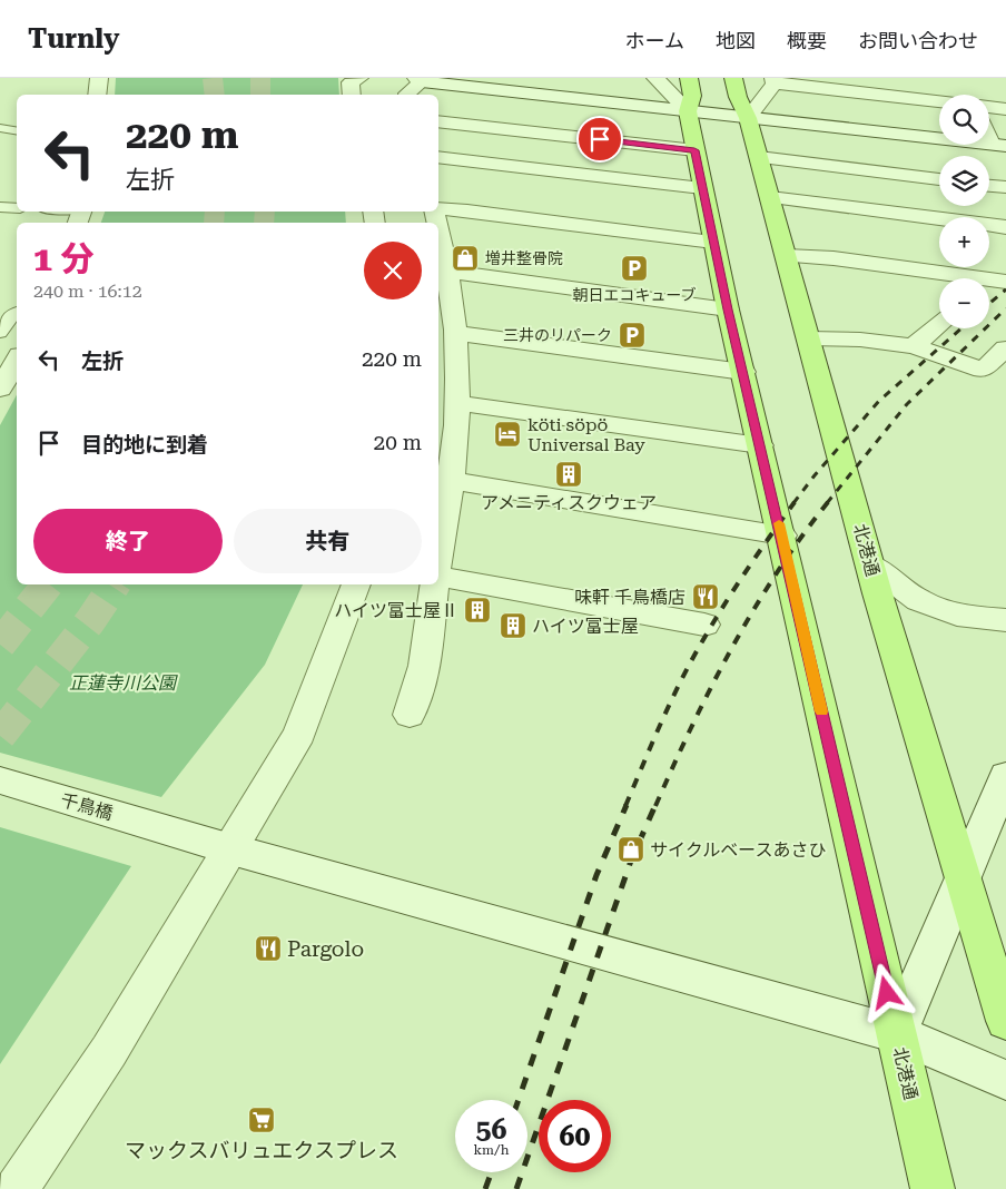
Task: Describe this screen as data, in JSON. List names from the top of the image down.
{
  "streets": {
    "main road": ["北港通"],
    "street": ["千鳥橋"]
  },
  "crossings": [
    ["北港通", "千鳥橋"]
  ],
  "parks": ["正蓮寺川公園"],
  "places": {
    "shop": ["増井整骨院", "サイクルベースあさひ"],
    "parking": ["朝日エコキューブ", "三井のリパーク"],
    "hotel": ["köti söpö Universal Bay"],
    "building": ["アメニティスクウェア", "ハイツ富士屋Ⅱ", "ハイツ富士屋"],
    "restaurant": ["味軒 千鳥橋店", "Pargolo"],
    "supermarket": ["マックスバリュエクスプレス"]
  },
  "page": {
    "header": "Turnly",
    "nav": [
      "ホーム",
      "地図",
      "概要",
      "お問い合わせ"
    ],
    "map_buttons": ["+", "−"],
    "turn": ["220 m", "左折"],
    "heading": ["1 分", "240 m · 16:12"],
    "list": [
      {
        "name": "左折",
        "value": "220 m"
      },
      {
        "name": "目的地に到着",
        "value": "20 m"
      }
    ],
    "buttons": ["終了", "共有"],
    "speed": "56 km/h",
    "limit": "60"
  }
}
